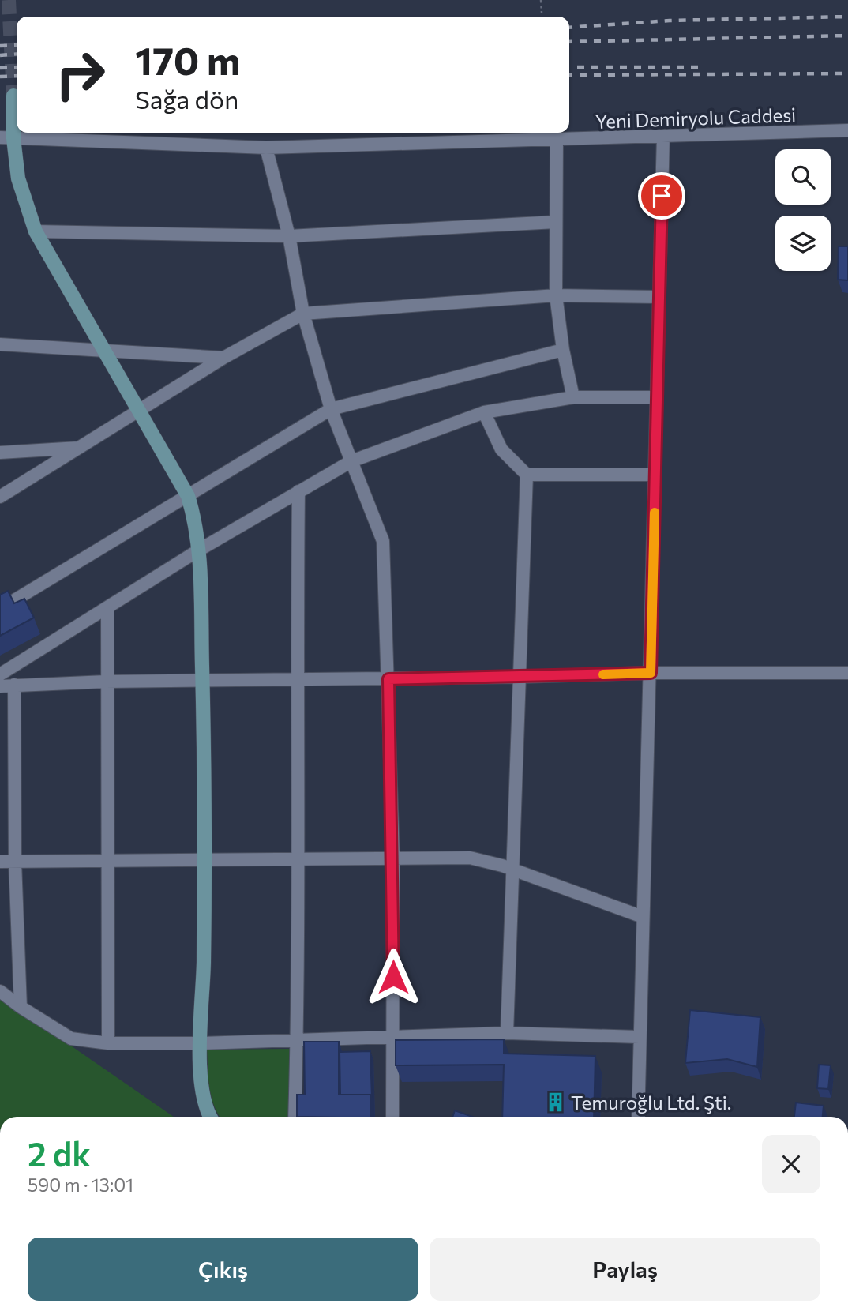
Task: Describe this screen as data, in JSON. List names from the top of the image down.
{
  "streets": {
    "street": ["Yeni Demiryolu Caddesi"]
  },
  "places": {
    "building": ["Temuroğlu Ltd. Şti."]
  },
  "page": {
    "turn": ["170 m", "Sağa dön"],
    "heading": ["2 dk", "590 m · 13:01"],
    "buttons": ["Çıkış", "Paylaş"]
  }
}
